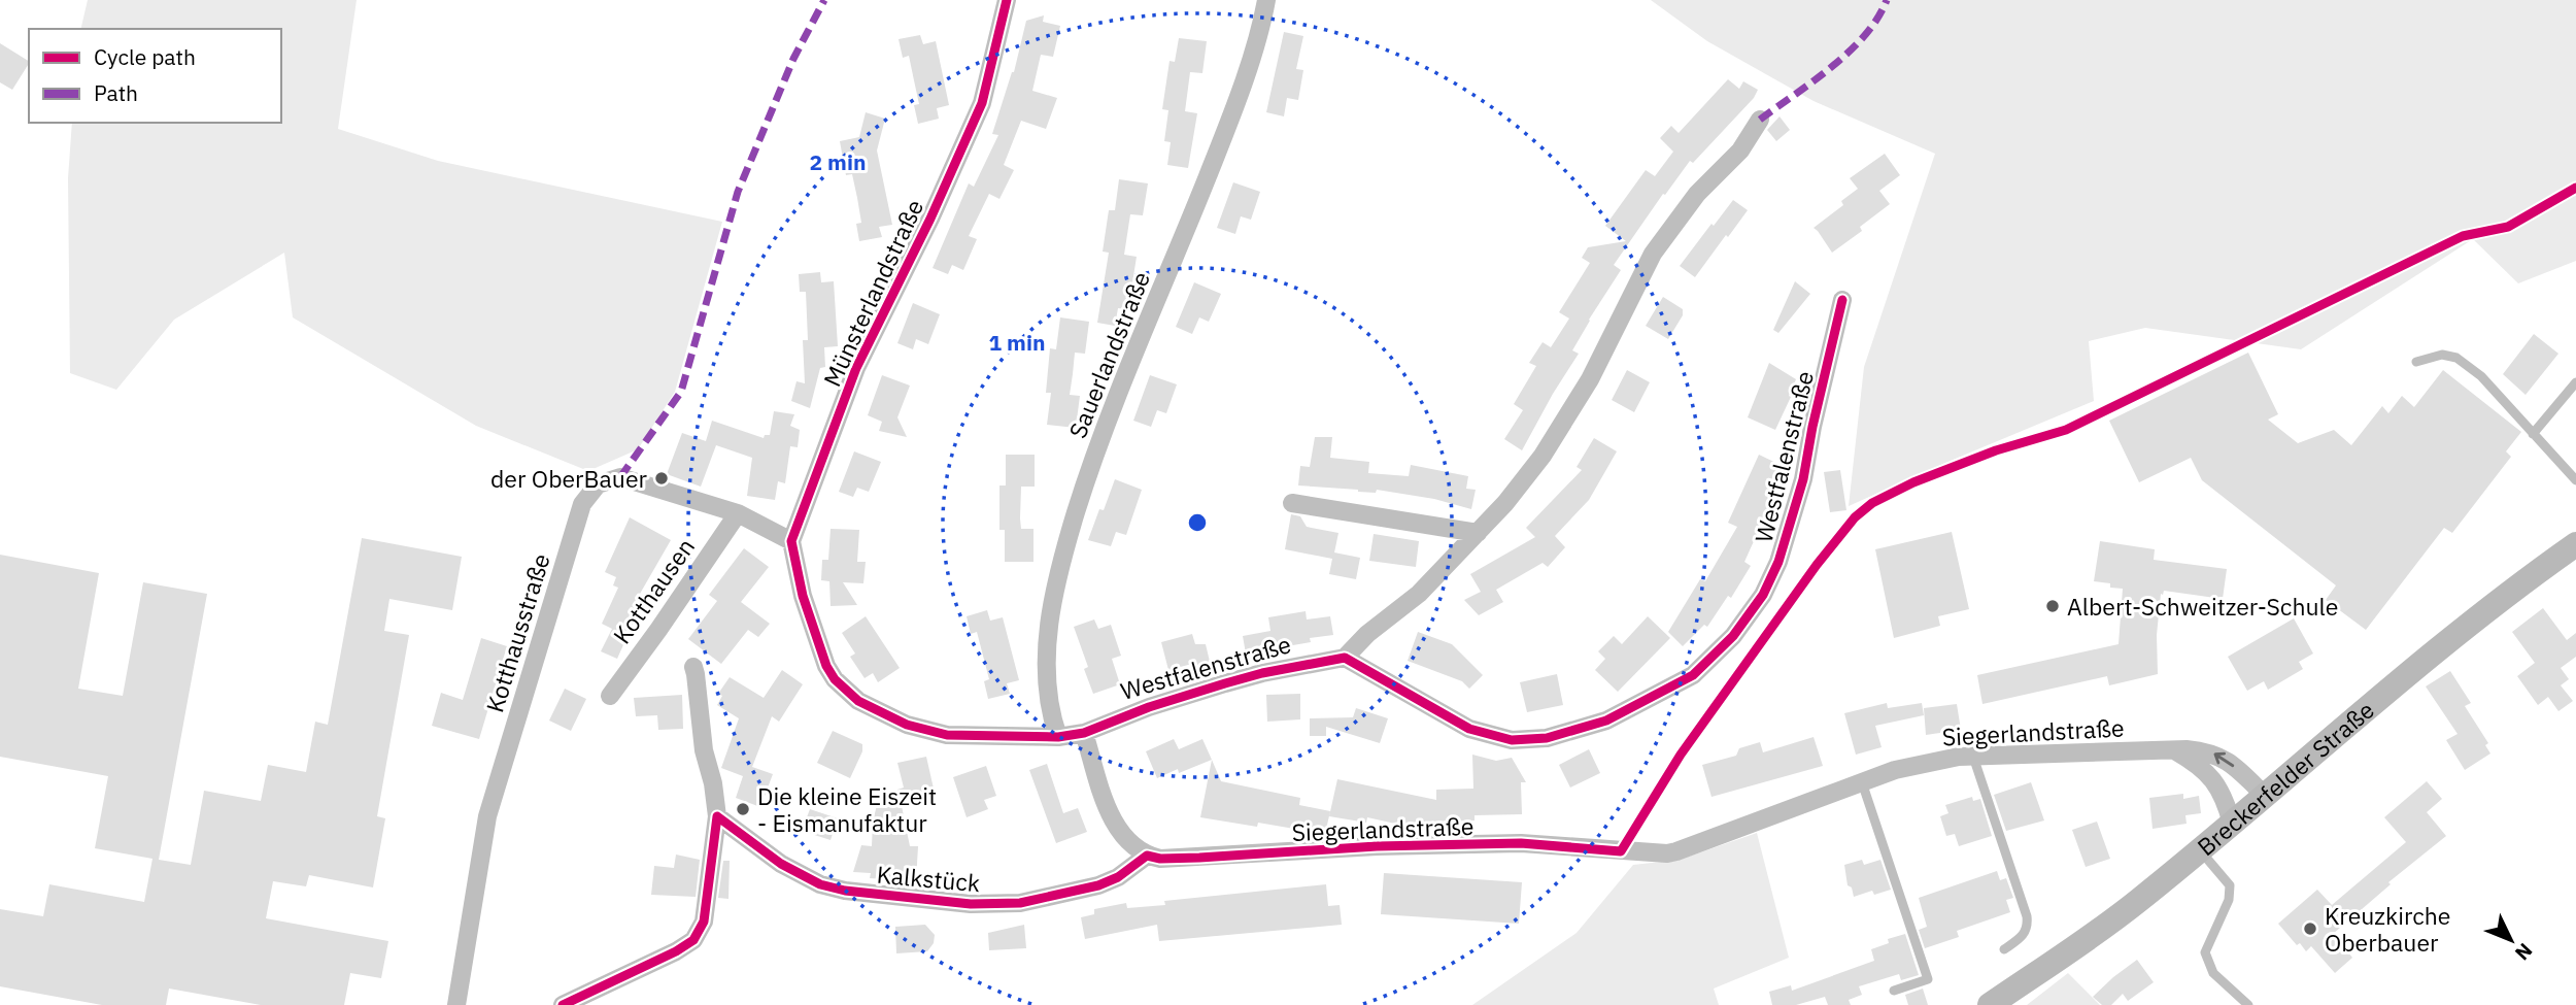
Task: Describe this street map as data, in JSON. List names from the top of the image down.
{
  "streets": {
    "main road": ["Breckerfelder Straße"],
    "street": [
      "Münsterlandstraße",
      "Sauerlandstraße",
      "Westfalenstraße",
      "Kotthausen",
      "Kotthausstraße",
      "Siegerlandstraße",
      "Kalkstück"
    ]
  },
  "crossings": [
    ["Münsterlandstraße", "Kotthausstraße"],
    ["Kotthausen", "Kotthausstraße"],
    ["Siegerlandstraße", "Breckerfelder Straße"],
    ["Siegerlandstraße", "Kalkstück"]
  ],
  "places": [
    "der OberBauer",
    "Albert-Schweitzer-Schule",
    "Die kleine Eiszeit - Eismanufaktur",
    "Kreuzkirche Oberbauer"
  ],
  "legend": ["Cycle path", "Path"],
  "north": "bottom right",
  "rings": ["2 min", "1 min"]
}
